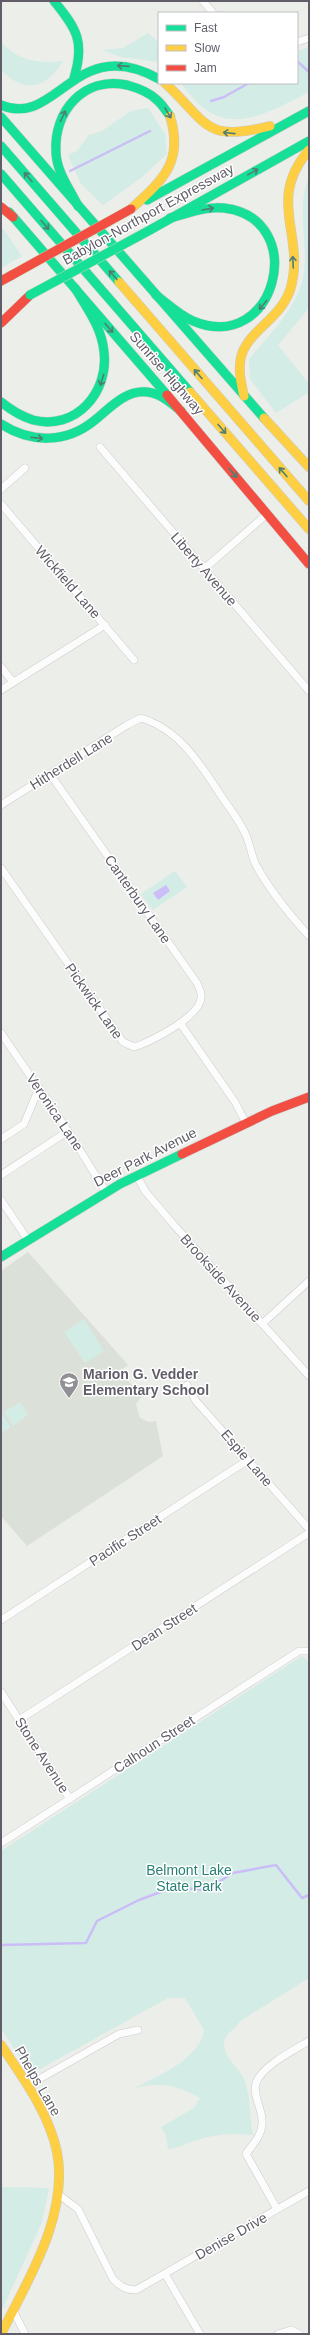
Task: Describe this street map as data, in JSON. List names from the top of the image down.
{
  "streets": {
    "main road": [
      "Babylon-Northport Expressway",
      "Sunrise Highway",
      "Deer Park Avenue",
      "Phelps Lane"
    ],
    "street": [
      "Liberty Avenue",
      "Wickfield Lane",
      "Hitherdell Lane",
      "Canterbury Lane",
      "Pickwick Lane",
      "Veronica Lane",
      "Brookside Avenue",
      "Espie Lane",
      "Pacific Street",
      "Dean Street",
      "Calhoun Street",
      "Stone Avenue",
      "Denise Drive"
    ]
  },
  "crossings": [
    ["Hitherdell Lane", "Canterbury Lane"],
    ["Canterbury Lane", "Pickwick Lane"],
    ["Veronica Lane", "Deer Park Avenue"],
    ["Deer Park Avenue", "Brookside Avenue"],
    ["Espie Lane", "Pacific Street"],
    ["Dean Street", "Stone Avenue"],
    ["Calhoun Street", "Stone Avenue"],
    ["Phelps Lane", "Denise Drive"]
  ],
  "parks": ["Belmont Lake State Park"],
  "places": {
    "school or university": ["Marion G. Vedder Elementary School"]
  },
  "legend": ["Fast", "Slow", "Jam"]
}
